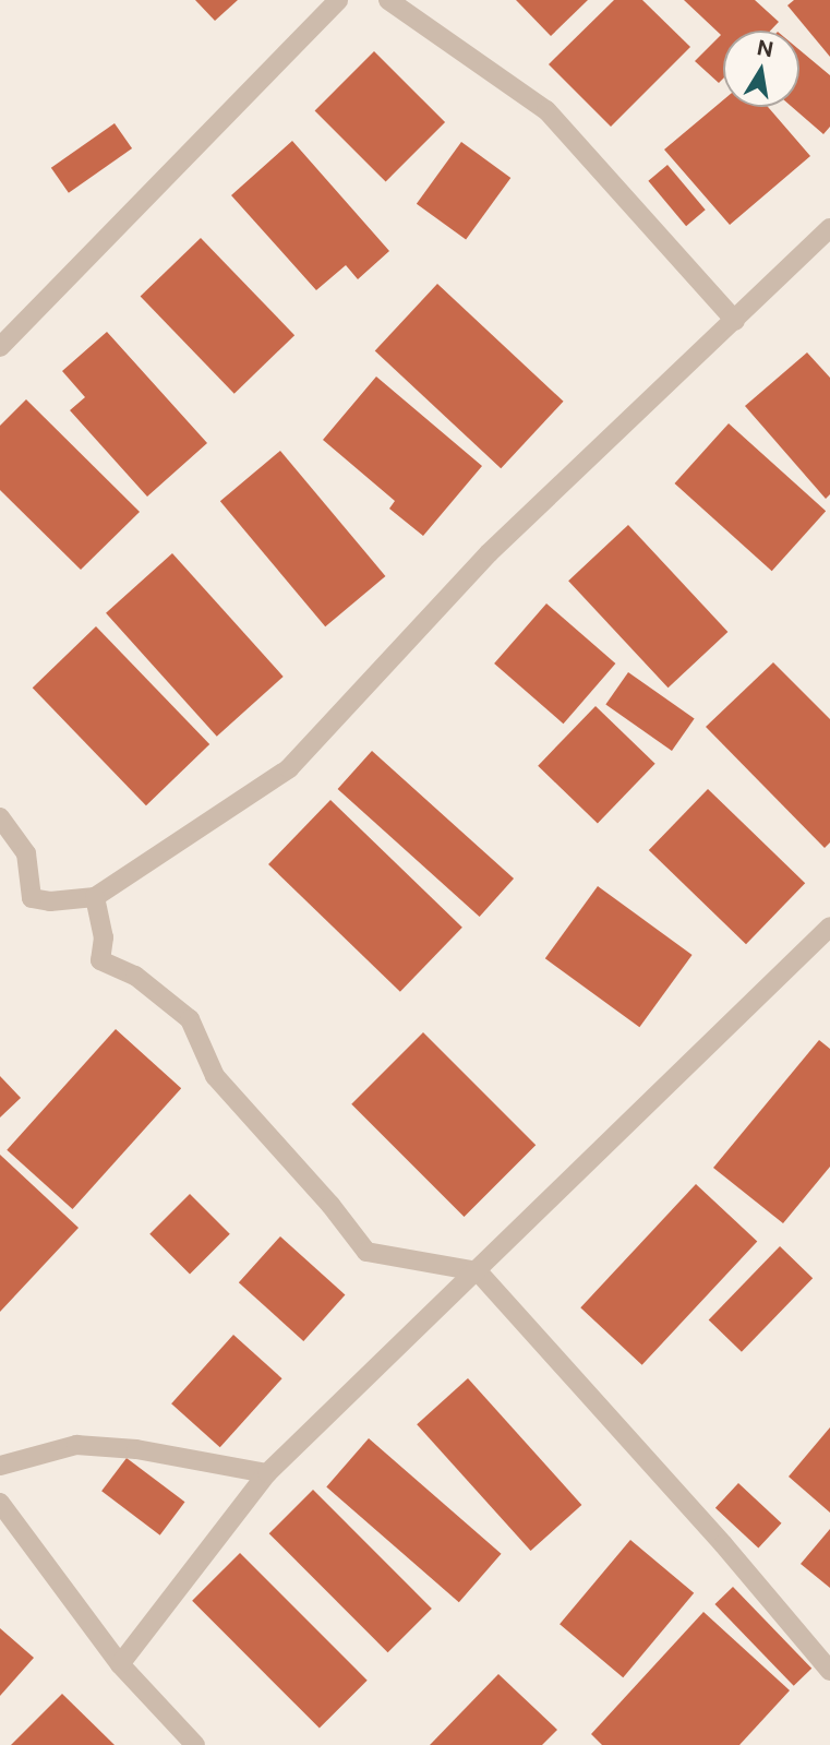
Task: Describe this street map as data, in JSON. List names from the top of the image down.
{
  "north": "top"
}
